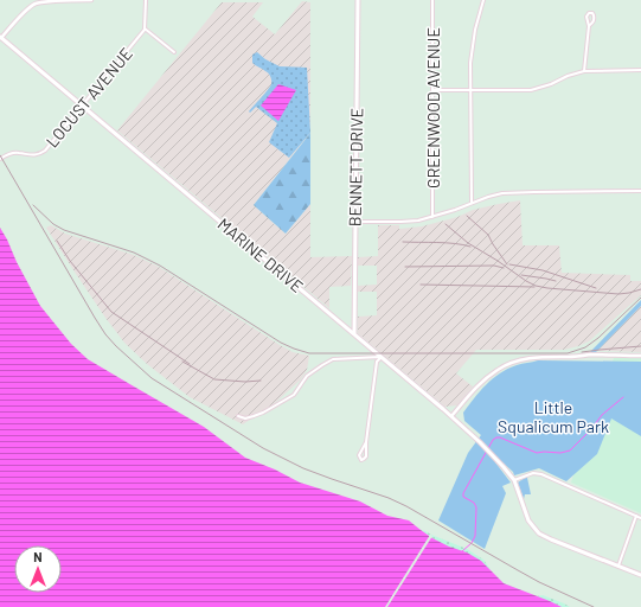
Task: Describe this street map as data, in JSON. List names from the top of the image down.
{
  "streets": {
    "main road": ["BENNETT DRIVE", "MARINE DRIVE"],
    "street": ["LOCUST AVENUE", "GREENWOOD AVENUE"]
  },
  "crossings": [
    ["LOCUST AVENUE", "MARINE DRIVE"],
    ["BENNETT DRIVE", "MARINE DRIVE"]
  ],
  "parks": ["Little Squalicum Park"],
  "north": "top"
}
